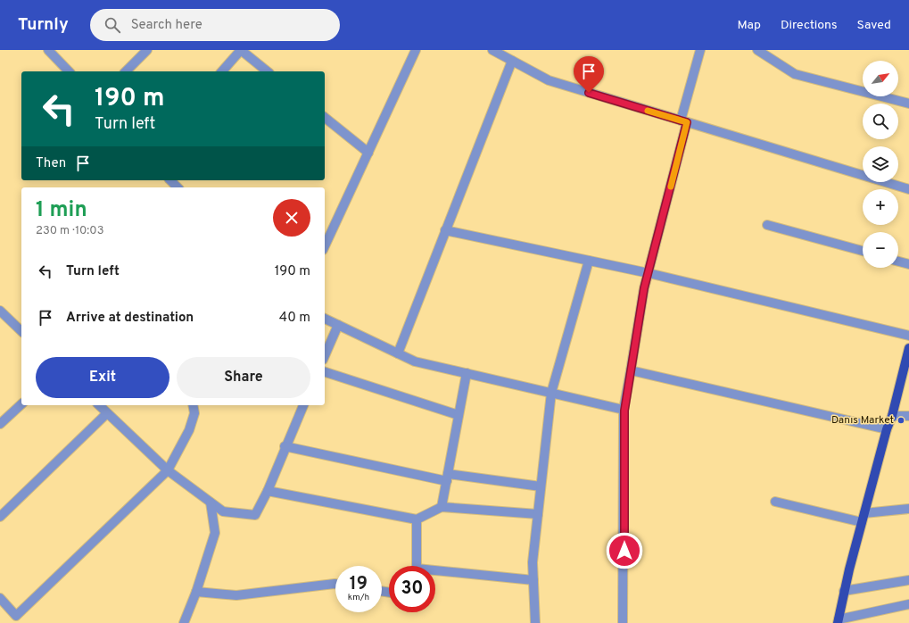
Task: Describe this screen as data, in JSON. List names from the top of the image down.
{
  "places": ["Danıs Market"],
  "north": "top right",
  "page": {
    "header": "Turnly",
    "search": "Search here",
    "nav": ["Map", "Directions", "Saved"],
    "map_buttons": ["+", "−"],
    "turn": ["190 m", "Turn left"],
    "then": "Then",
    "heading": ["1 min", "230 m · 10:03"],
    "list": [
      {
        "name": "Turn left",
        "value": "190 m"
      },
      {
        "name": "Arrive at destination",
        "value": "40 m"
      }
    ],
    "buttons": ["Exit", "Share"],
    "speed": "19 km/h",
    "limit": "30"
  }
}
